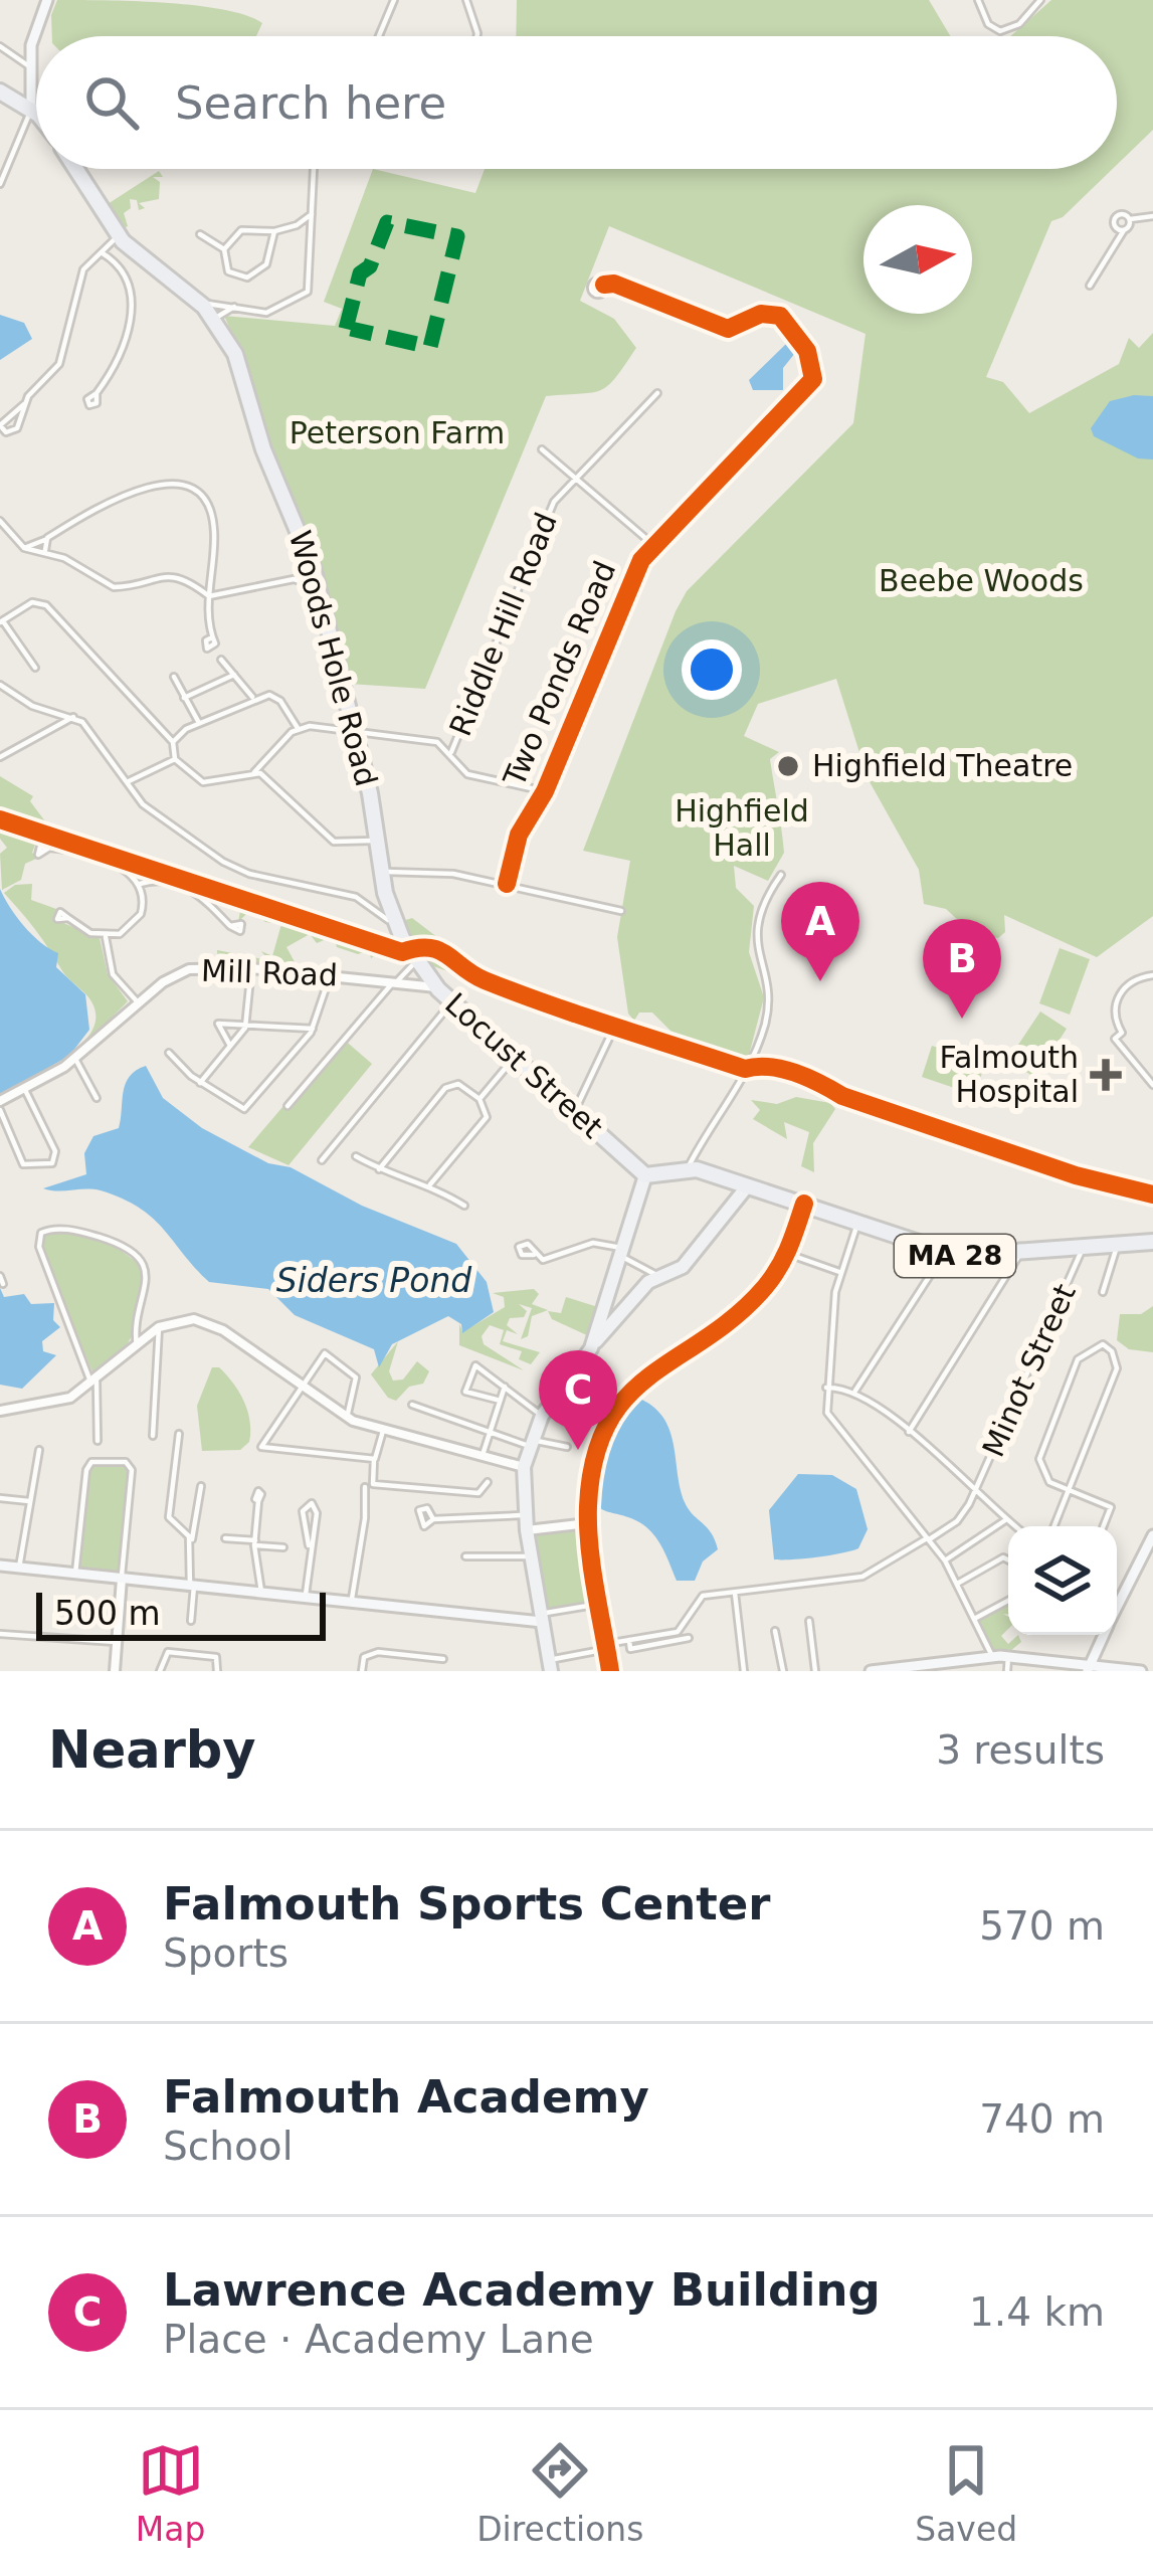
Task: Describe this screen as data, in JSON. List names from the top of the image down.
{
  "streets": {
    "highway": ["Woods Hole Road", "Locust Street", "MA 28"],
    "street": [
      "Riddle Hill Road",
      "Two Ponds Road",
      "Mill Road",
      "Minot Street"
    ]
  },
  "crossings": [
    ["Woods Hole Road", "Locust Street"],
    ["Mill Road", "Locust Street"],
    ["Locust Street", "MA 28"],
    ["MA 28", "Minot Street"]
  ],
  "water": ["Siders Pond"],
  "parks": ["Peterson Farm", "Beebe Woods", "Highfield Hall"],
  "places": {
    "other": ["Highfield Theatre"],
    "health": ["Falmouth Hospital"]
  },
  "scale_bar": "500 m",
  "north": "right",
  "page": {
    "search": "Search here",
    "pins": ["A", "B", "C"],
    "scale": "500 m",
    "heading": ["Nearby", "3 results"],
    "list": [
      {
        "mark": "A",
        "name": "Falmouth Sports Center",
        "note": "Sports",
        "value": "570 m"
      },
      {
        "mark": "B",
        "name": "Falmouth Academy",
        "note": "School",
        "value": "740 m"
      },
      {
        "mark": "C",
        "name": "Lawrence Academy Building",
        "note": "Place · Academy Lane",
        "value": "1.4 km"
      }
    ],
    "nav": ["Map", "Directions", "Saved"]
  }
}
